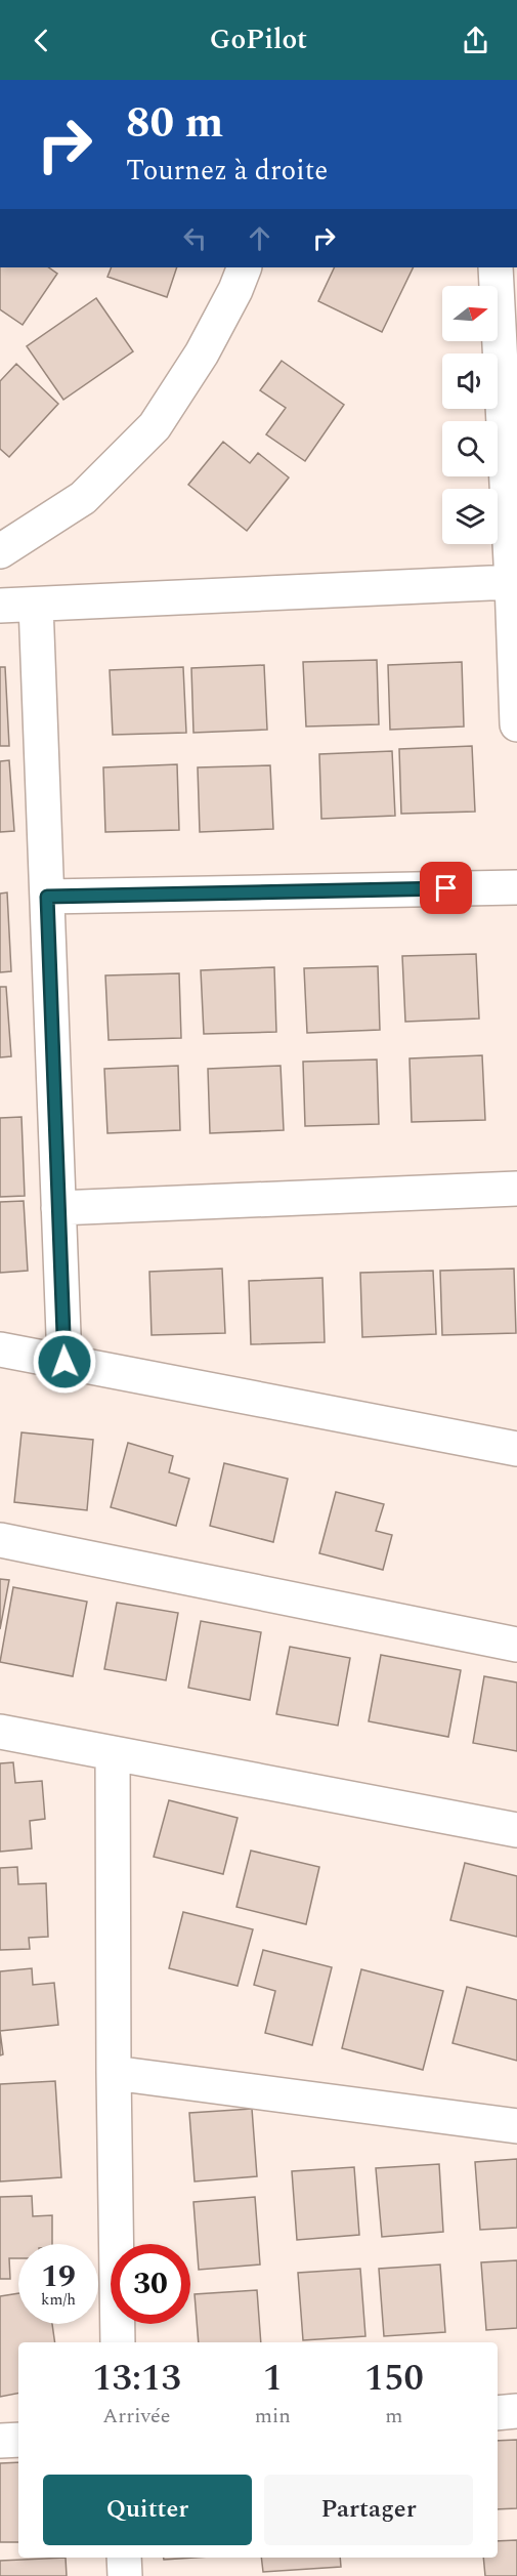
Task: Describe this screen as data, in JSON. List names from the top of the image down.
{
  "north": "right",
  "page": {
    "header": "GoPilot",
    "turn": ["80 m", "Tournez à droite"],
    "speed": "19 km/h",
    "limit": "30",
    "eta": [
      "13:13",
      "Arrivée",
      "1",
      "min",
      "150",
      "m"
    ],
    "buttons": ["Quitter", "Partager"]
  }
}
